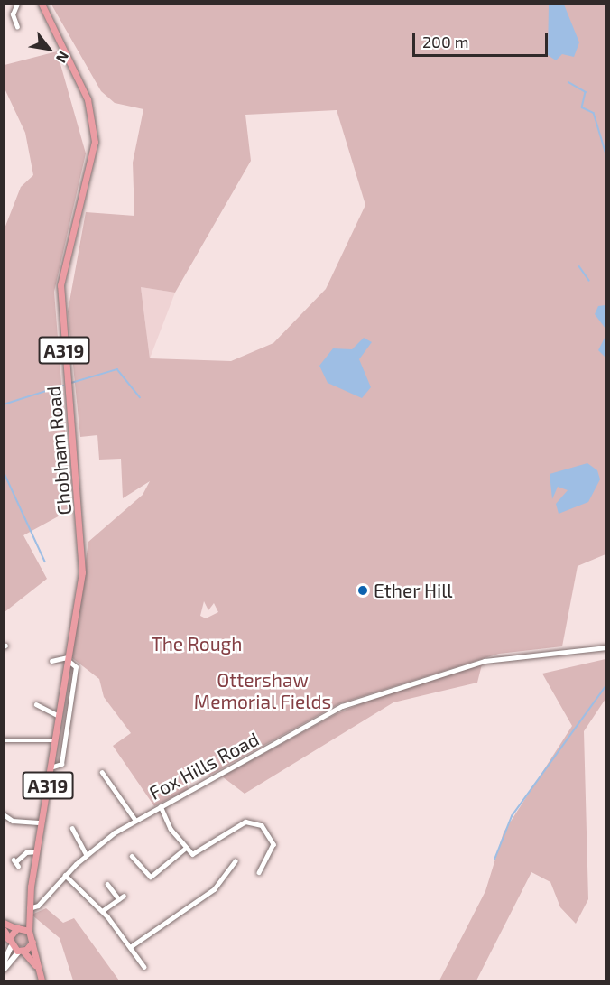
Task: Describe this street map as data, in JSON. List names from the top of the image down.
{
  "streets": {
    "main road": ["A319", "Chobham Road"],
    "street": ["Fox Hills Road"]
  },
  "crossings": [
    ["Chobham Road", "Fox Hills Road"]
  ],
  "parks": ["The Rough", "Ottershaw Memorial Fields"],
  "places": ["Ether Hill"],
  "scale_bar": "200 m",
  "north": "bottom right"
}
